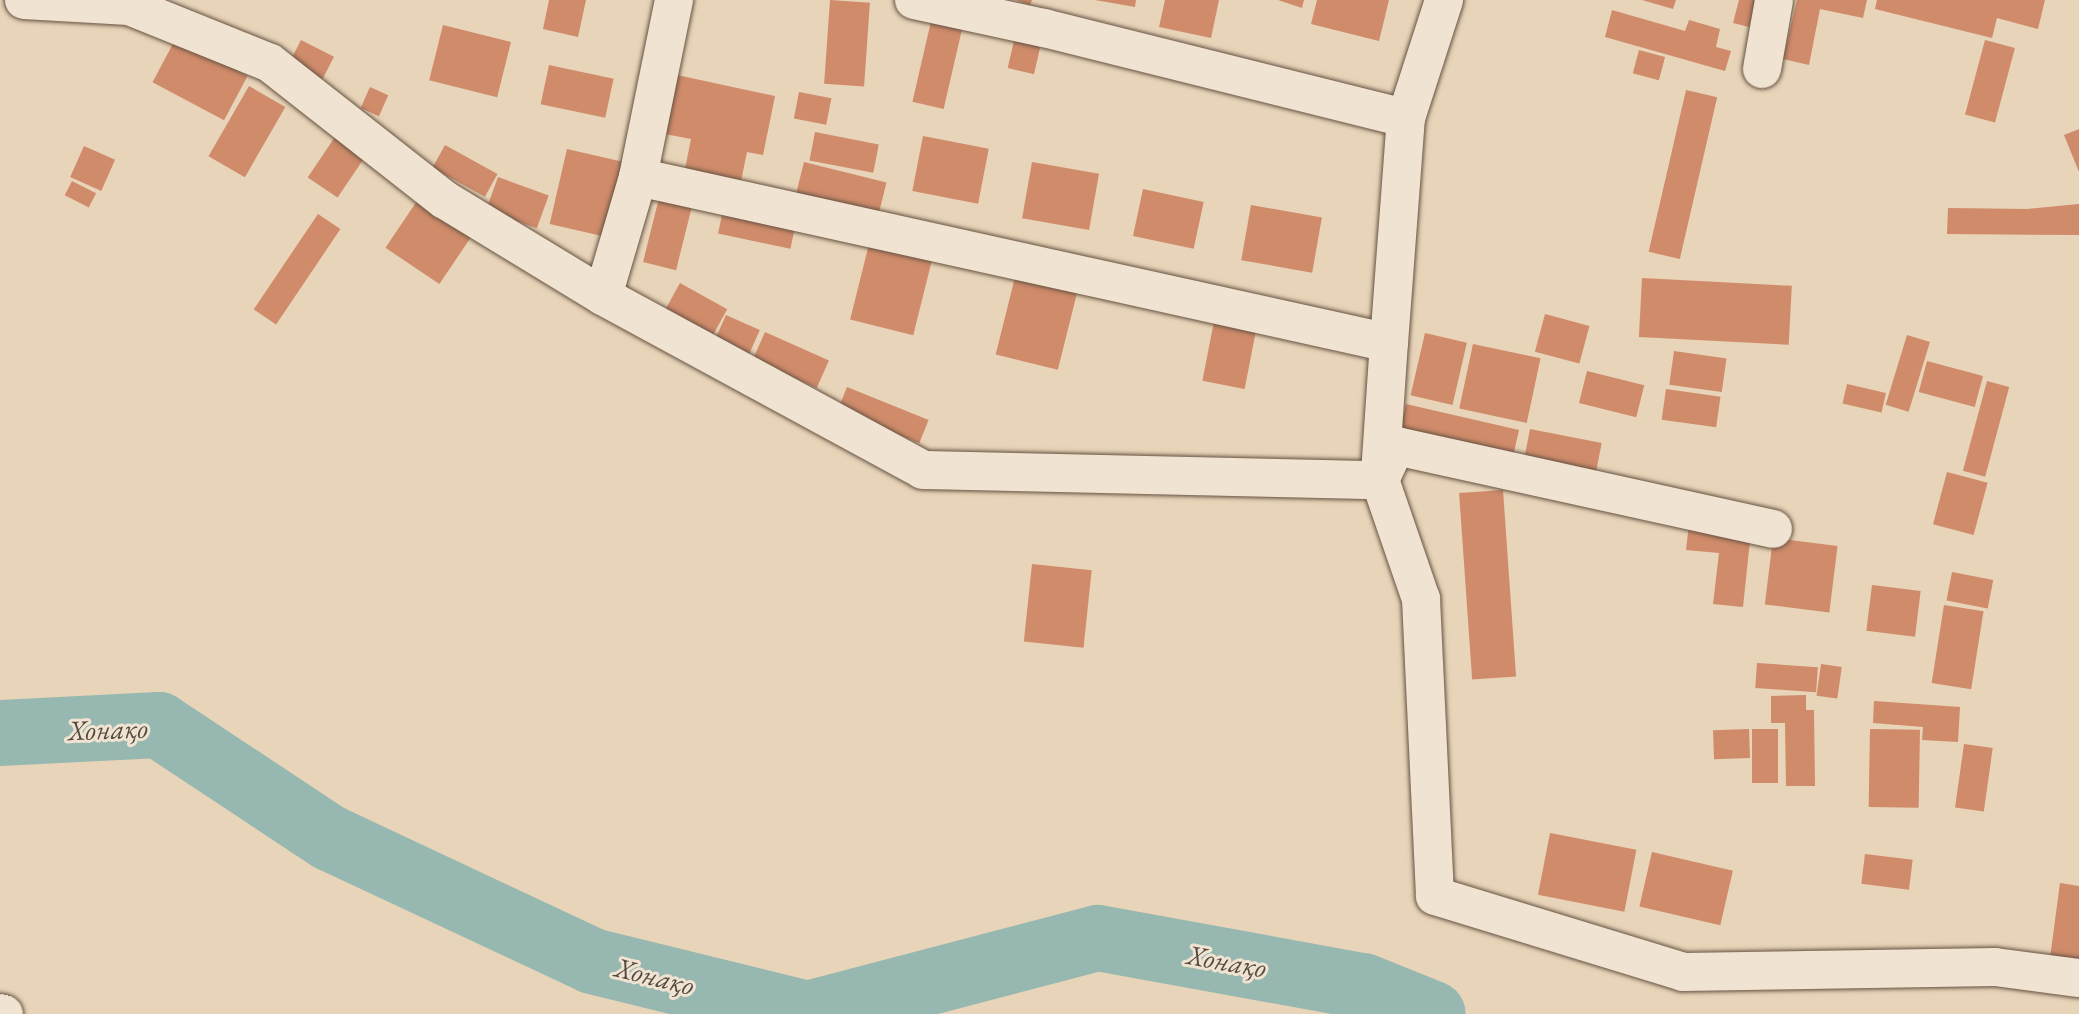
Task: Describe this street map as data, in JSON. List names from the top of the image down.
{
  "water": ["Хонақо"]
}
